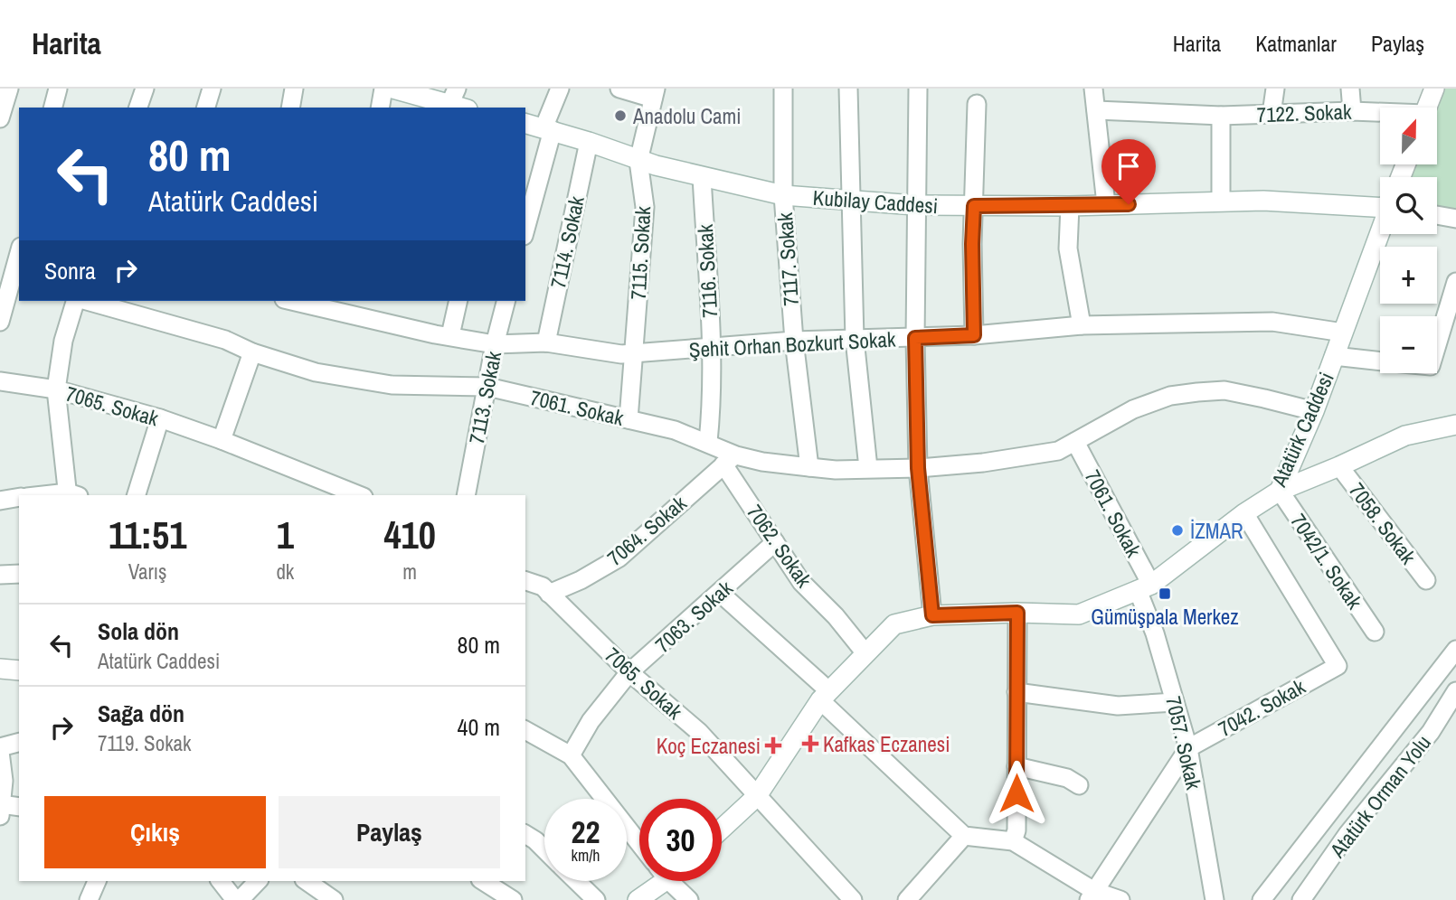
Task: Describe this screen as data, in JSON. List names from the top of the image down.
{
  "streets": {
    "main road": ["Kubilay Caddesi", "Atatürk Caddesi", "7058. Sokak"],
    "street": [
      "7122. Sokak",
      "7114. Sokak",
      "7115. Sokak",
      "7117. Sokak",
      "7116. Sokak",
      "Şehit Orhan Bozkurt Sokak",
      "7113. Sokak",
      "7065. Sokak",
      "7061. Sokak",
      "7064. Sokak",
      "7062. Sokak",
      "7042/1. Sokak",
      "7063. Sokak",
      "7042. Sokak",
      "7057. Sokak",
      "Atatürk Orman Yolu"
    ]
  },
  "crossings": [
    ["Kubilay Caddesi", "7114. Sokak"],
    ["Kubilay Caddesi", "7115. Sokak"],
    ["Kubilay Caddesi", "7117. Sokak"],
    ["Kubilay Caddesi", "7116. Sokak"],
    ["7114. Sokak", "Şehit Orhan Bozkurt Sokak"],
    ["7115. Sokak", "Şehit Orhan Bozkurt Sokak"],
    ["7115. Sokak", "7061. Sokak"],
    ["7117. Sokak", "Şehit Orhan Bozkurt Sokak"],
    ["7117. Sokak", "7061. Sokak"],
    ["7116. Sokak", "Şehit Orhan Bozkurt Sokak"],
    ["7116. Sokak", "7061. Sokak"],
    ["Şehit Orhan Bozkurt Sokak", "7113. Sokak"],
    ["Şehit Orhan Bozkurt Sokak", "Atatürk Caddesi"],
    ["7113. Sokak", "7061. Sokak"],
    ["7065. Sokak", "Atatürk Caddesi"],
    ["7065. Sokak", "7064. Sokak"],
    ["7065. Sokak", "7063. Sokak"],
    ["7061. Sokak", "Atatürk Caddesi"],
    ["7061. Sokak", "7064. Sokak"],
    ["7061. Sokak", "7062. Sokak"],
    ["7061. Sokak", "7057. Sokak"],
    ["Atatürk Caddesi", "7058. Sokak"],
    ["Atatürk Caddesi", "7062. Sokak"],
    ["Atatürk Caddesi", "7042/1. Sokak"],
    ["Atatürk Caddesi", "7042. Sokak"],
    ["Atatürk Caddesi", "7057. Sokak"],
    ["7058. Sokak", "7042/1. Sokak"],
    ["7064. Sokak", "7062. Sokak"],
    ["7062. Sokak", "7063. Sokak"],
    ["7042. Sokak", "7057. Sokak"]
  ],
  "places": {
    "other": ["Anadolu Cami", "İZMAR"],
    "transit": ["Gümüşpala Merkez"],
    "health": ["Kafkas Eczanesi", "Koç Eczanesi"]
  },
  "north": "top",
  "page": {
    "header": "Harita",
    "nav": ["Harita", "Katmanlar", "Paylaş"],
    "map_buttons": ["+", "−"],
    "turn": ["80 m", "Atatürk Caddesi"],
    "then": "Sonra",
    "eta": [
      "11:51",
      "Varış",
      "1",
      "dk",
      "410",
      "m"
    ],
    "list": [
      {
        "name": "Sola dön",
        "note": "Atatürk Caddesi",
        "value": "80 m"
      },
      {
        "name": "Sağa dön",
        "note": "7119. Sokak",
        "value": "40 m"
      }
    ],
    "buttons": ["Çıkış", "Paylaş"],
    "speed": "22 km/h",
    "limit": "30"
  }
}
